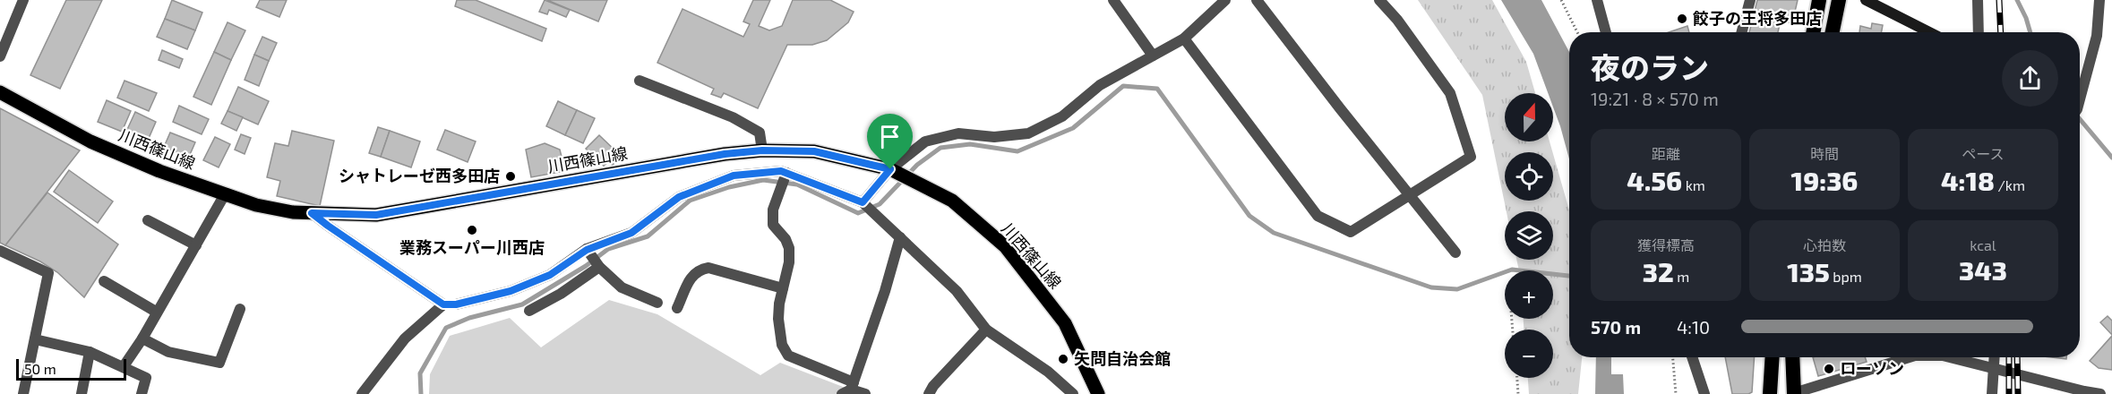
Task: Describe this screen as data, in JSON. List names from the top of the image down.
{
  "streets": {
    "main road": ["川西篠山線"]
  },
  "places": [
    "餃子の王将多田店",
    "シャトレーゼ西多田店",
    "業務スーパー川西店",
    "矢問自治会館",
    "ローソン"
  ],
  "scale_bar": "50 m",
  "north": "top",
  "page": {
    "heading": ["夜のラン", "19:21 · 8 × 570 m"],
    "map_buttons": ["+", "−"],
    "stats": [
      ["距離", "4.56 km"],
      ["時間", "19:36"],
      ["ペース", "4:18 /km"],
      ["獲得標高", "32 m"],
      ["心拍数", "135 bpm"],
      ["kcal", "343"]
    ],
    "list": [
      {
        "name": "570 m",
        "note": "4:10"
      }
    ],
    "scale": "50 m"
  }
}
